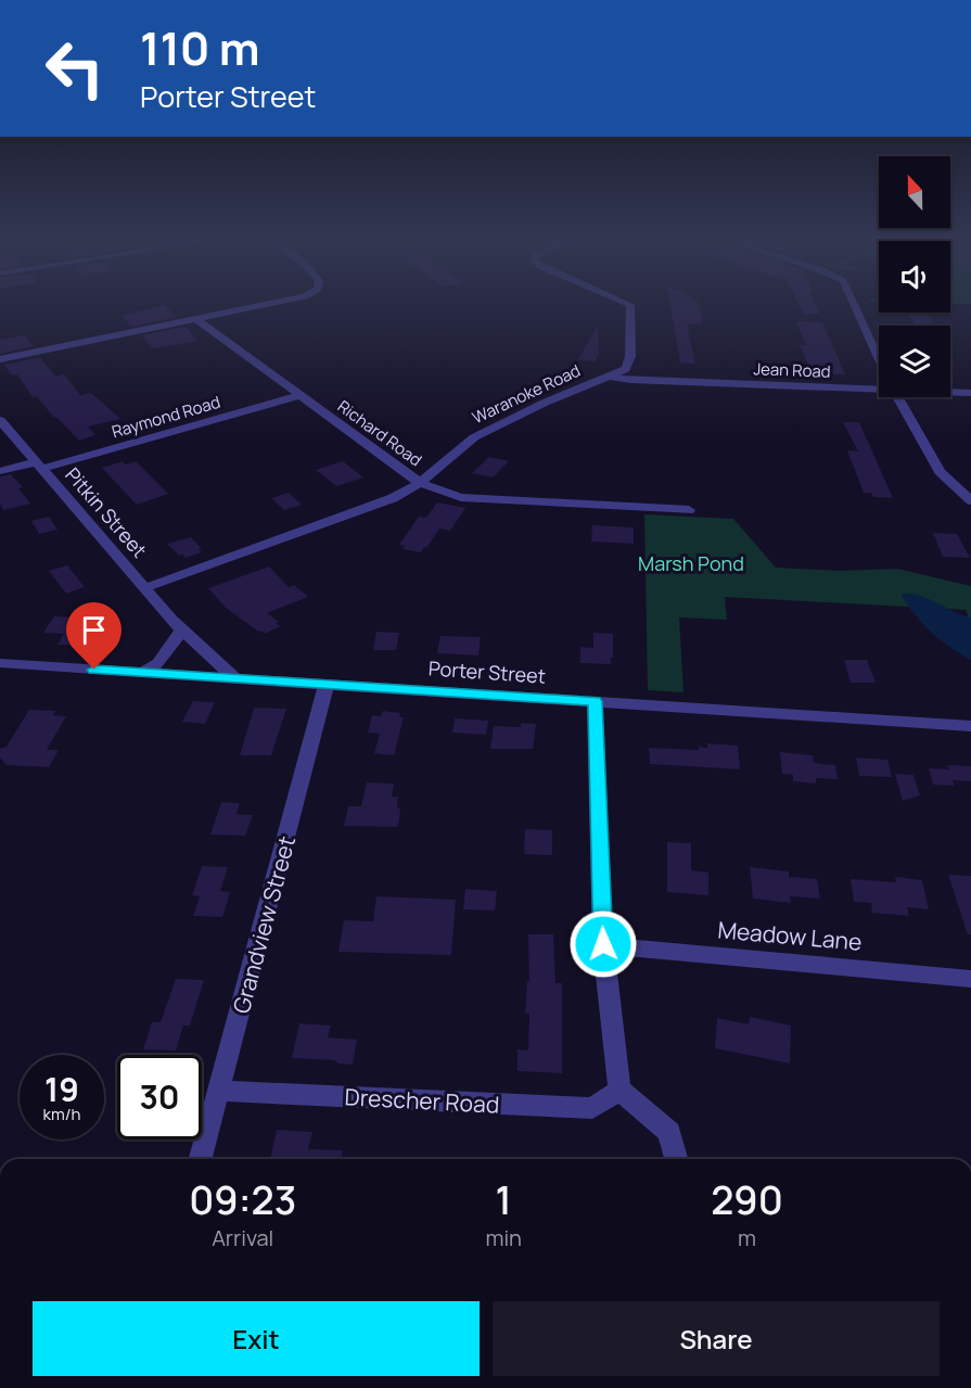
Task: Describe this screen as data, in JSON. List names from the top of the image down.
{
  "streets": {
    "street": [
      "Jean Road",
      "Waranoke Road",
      "Raymond Road",
      "Richard Road",
      "Pitkin Street",
      "Porter Street",
      "Grandview Street",
      "Meadow Lane",
      "Drescher Road"
    ]
  },
  "crossings": [
    ["Jean Road", "Waranoke Road"],
    ["Waranoke Road", "Richard Road"],
    ["Waranoke Road", "Pitkin Street"],
    ["Raymond Road", "Richard Road"],
    ["Raymond Road", "Pitkin Street"],
    ["Pitkin Street", "Porter Street"],
    ["Porter Street", "Grandview Street"],
    ["Grandview Street", "Drescher Road"]
  ],
  "parks": ["Marsh Pond"],
  "north": "top",
  "page": {
    "turn": ["110 m", "Porter Street"],
    "speed": "19 km/h",
    "limit": "30",
    "eta": [
      "09:23",
      "Arrival",
      "1",
      "min",
      "290",
      "m"
    ],
    "buttons": ["Exit", "Share"]
  }
}
